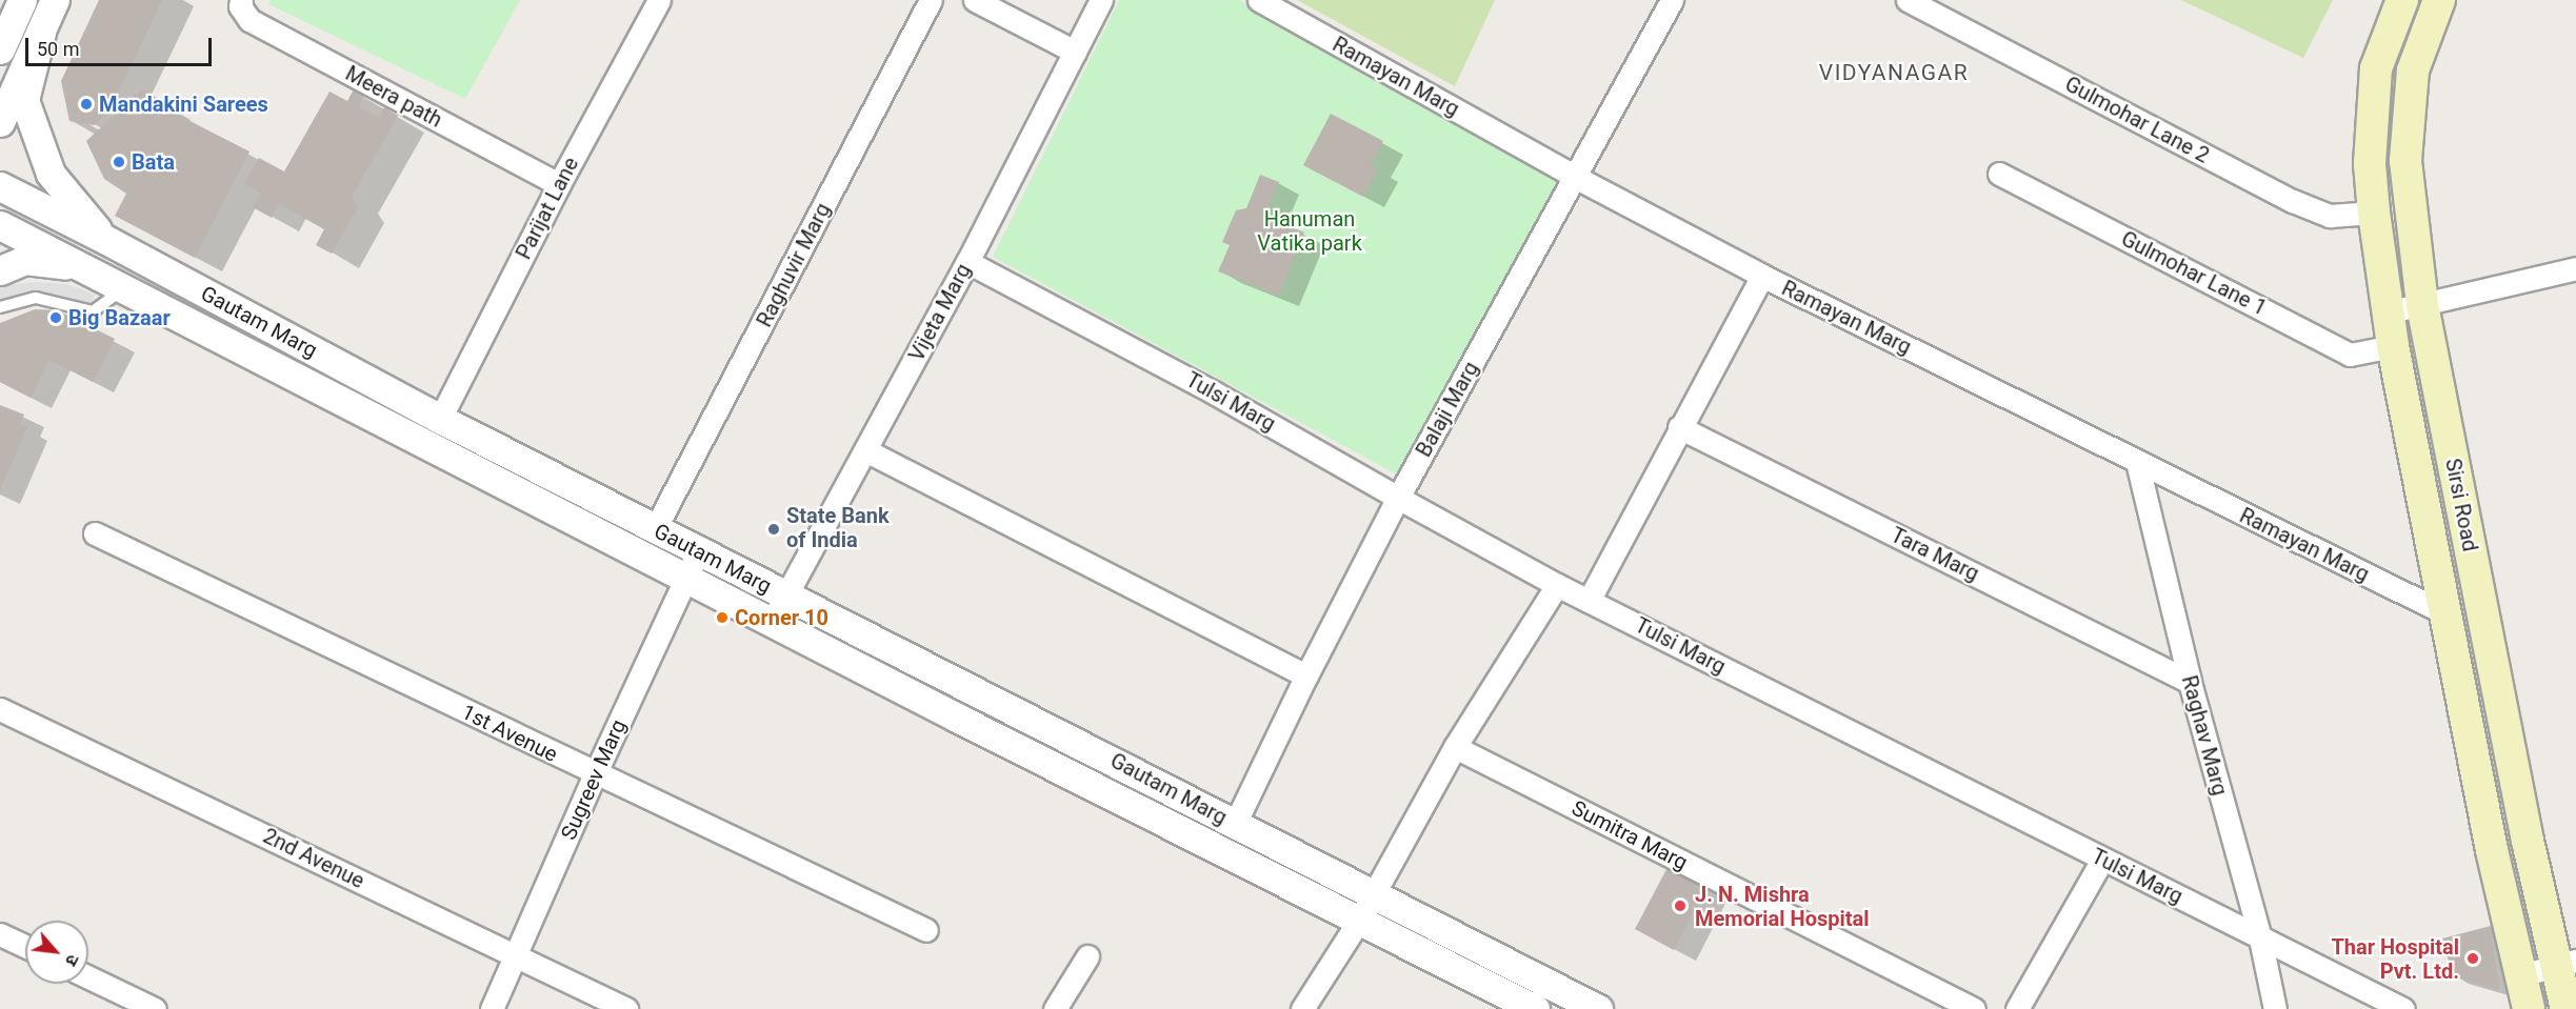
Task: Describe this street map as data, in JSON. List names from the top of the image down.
{
  "streets": {
    "main road": ["Sirsi Road"],
    "street": [
      "Ramayan Marg",
      "Meera path",
      "Gulmohar Lane 2",
      "Parijat Lane",
      "Raghuvir Marg",
      "Gulmohar Lane 1",
      "Vijeta Marg",
      "Gautam Marg",
      "Tulsi Marg",
      "Balaji Marg",
      "Tara Marg",
      "1st Avenue",
      "Raghav Marg",
      "Sugreev Marg",
      "Sumitra Marg",
      "2nd Avenue"
    ]
  },
  "crossings": [
    ["Ramayan Marg", "Balaji Marg"],
    ["Ramayan Marg", "Sirsi Road"],
    ["Ramayan Marg", "Raghav Marg"],
    ["Meera path", "Parijat Lane"],
    ["Gulmohar Lane 2", "Sirsi Road"],
    ["Parijat Lane", "Gautam Marg"],
    ["Raghuvir Marg", "Gautam Marg"],
    ["Gulmohar Lane 1", "Sirsi Road"],
    ["Vijeta Marg", "Gautam Marg"],
    ["Vijeta Marg", "Tulsi Marg"],
    ["Gautam Marg", "Balaji Marg"],
    ["Gautam Marg", "Sugreev Marg"],
    ["Tulsi Marg", "Balaji Marg"],
    ["Tulsi Marg", "Raghav Marg"],
    ["Tara Marg", "Raghav Marg"],
    ["1st Avenue", "Sugreev Marg"],
    ["Sugreev Marg", "2nd Avenue"]
  ],
  "districts": ["VIDYANAGAR"],
  "parks": ["Hanuman Vatika park"],
  "places": [
    "Mandakini Sarees",
    "Bata",
    "Big Bazaar",
    "State Bank of India",
    "Corner 10",
    "J. N. Mishra Memorial Hospital",
    "Thar Hospital Pvt. Ltd."
  ],
  "scale_bar": "50 m",
  "north": "bottom right"
}
